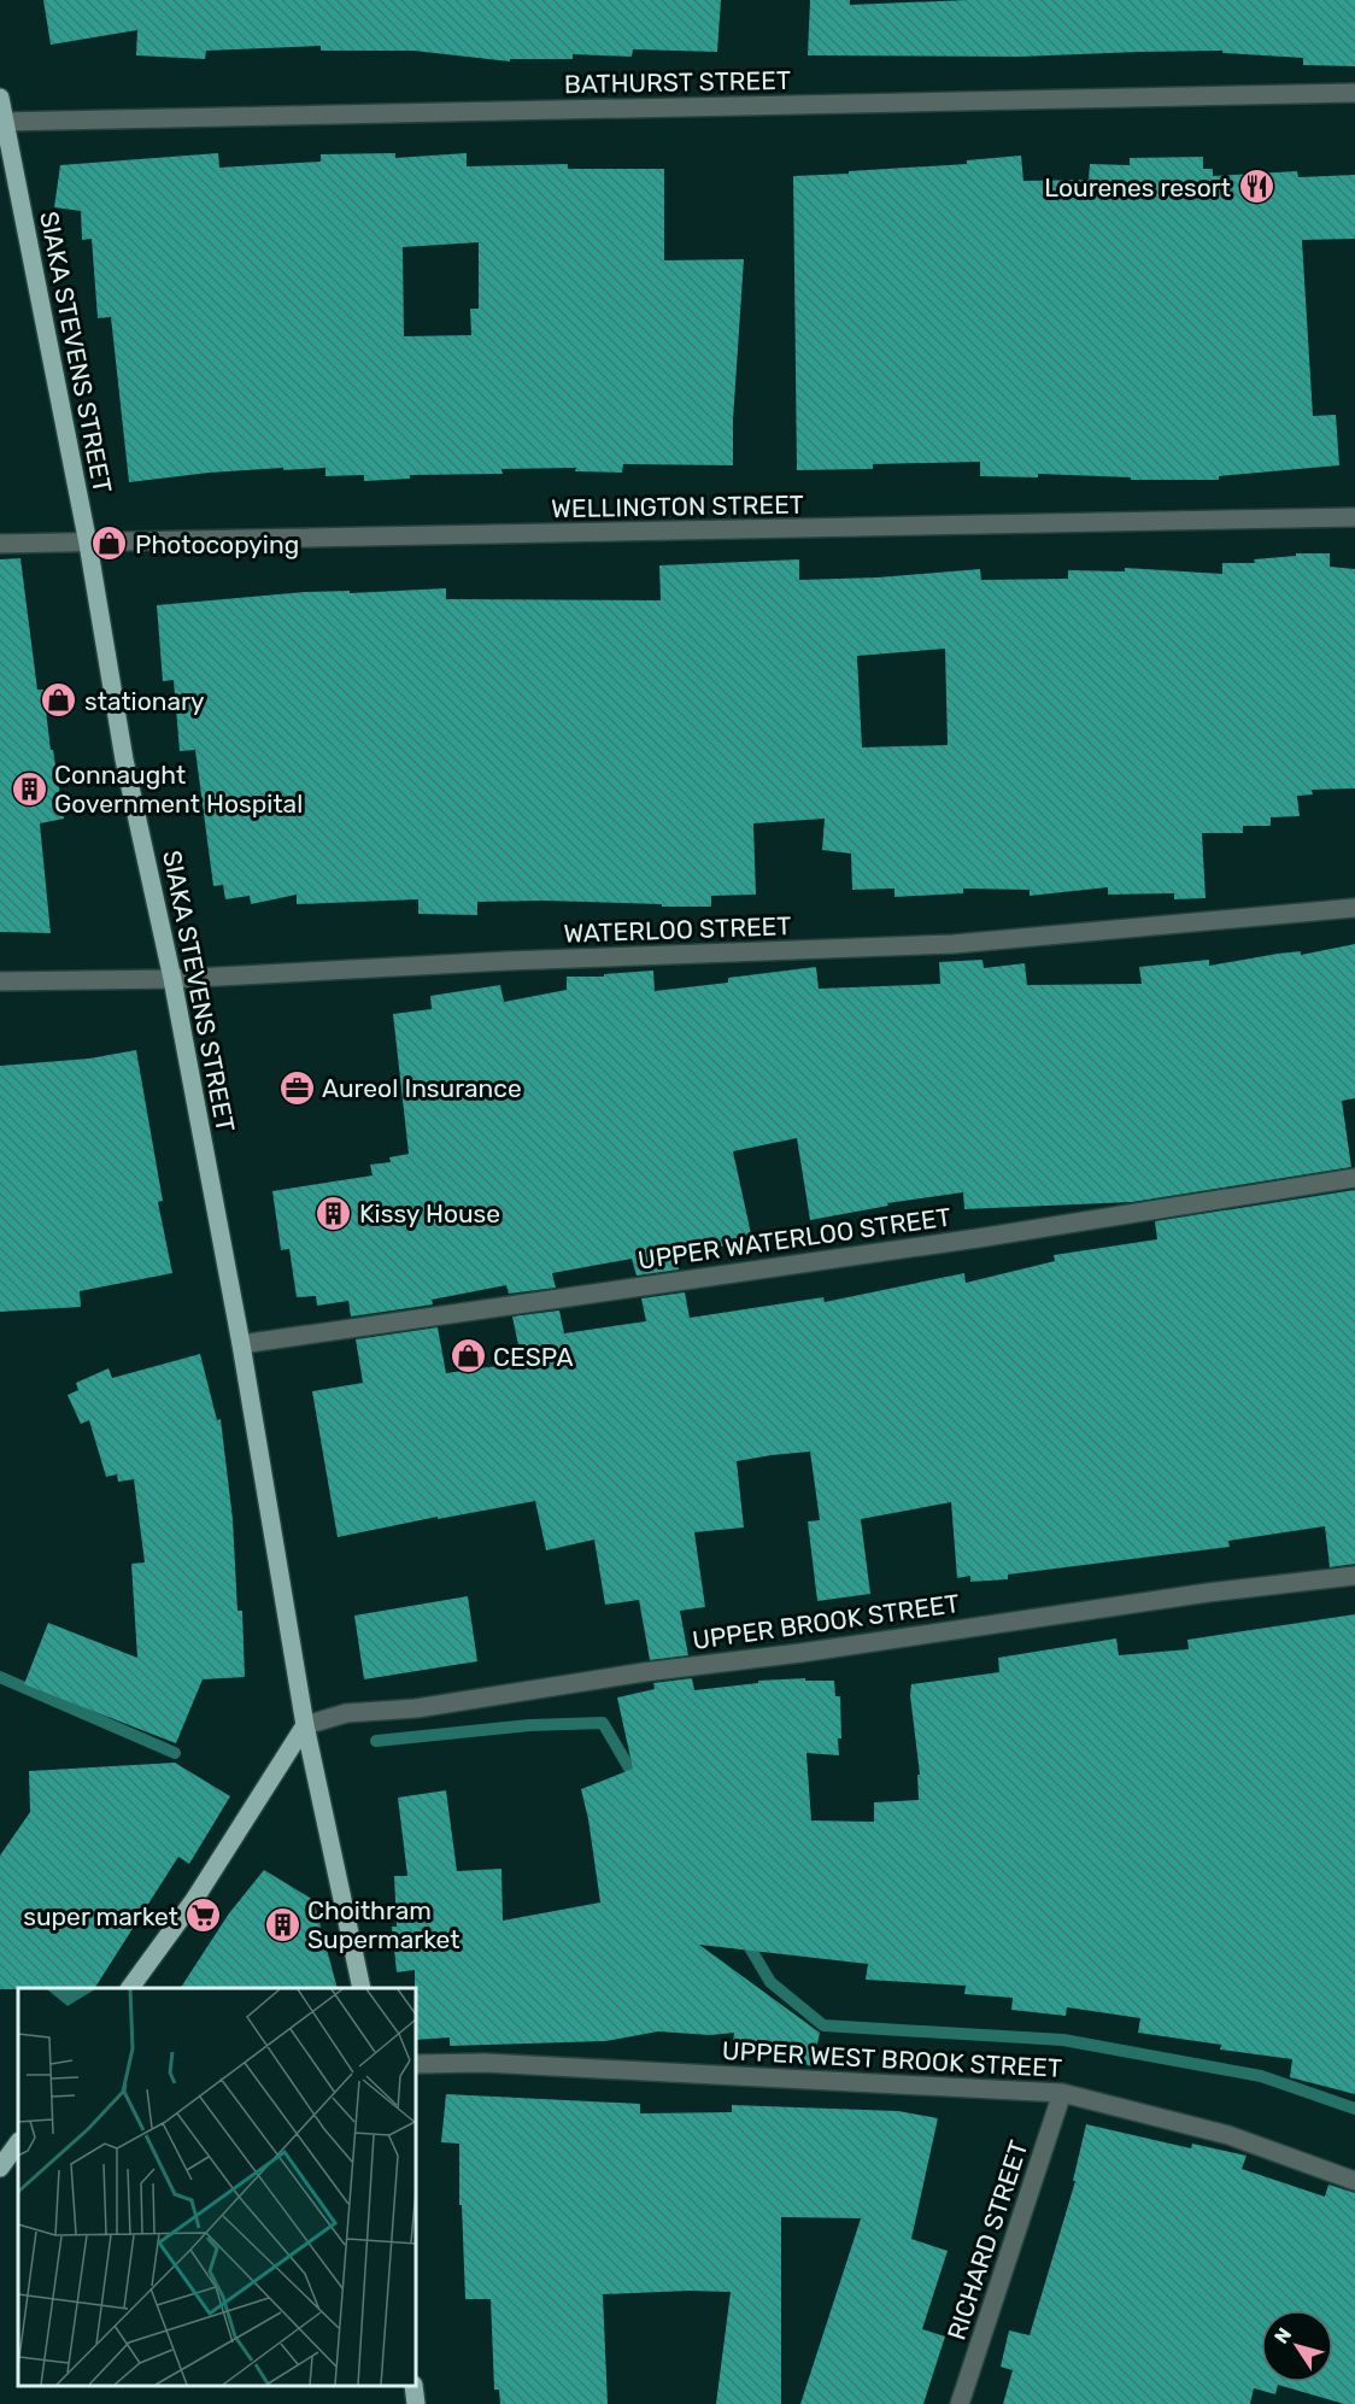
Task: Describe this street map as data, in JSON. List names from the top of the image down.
{
  "streets": {
    "main road": ["SIAKA STEVENS STREET"],
    "street": [
      "BATHURST STREET",
      "WELLINGTON STREET",
      "WATERLOO STREET",
      "UPPER WATERLOO STREET",
      "UPPER BROOK STREET",
      "UPPER WEST BROOK STREET",
      "RICHARD STREET"
    ]
  },
  "crossings": [
    ["BATHURST STREET", "SIAKA STEVENS STREET"],
    ["SIAKA STEVENS STREET", "WELLINGTON STREET"],
    ["SIAKA STEVENS STREET", "WATERLOO STREET"],
    ["SIAKA STEVENS STREET", "UPPER WATERLOO STREET"],
    ["SIAKA STEVENS STREET", "UPPER BROOK STREET"],
    ["UPPER WEST BROOK STREET", "RICHARD STREET"]
  ],
  "places": {
    "restaurant": ["Lourenes resort"],
    "shop": ["Photocopying", "stationary", "CESPA"],
    "building": ["Connaught Government Hospital", "Kissy House", "Choithram Supermarket"],
    "office": ["Aureol Insurance"],
    "supermarket": ["super market"]
  },
  "north": "top left"
}
